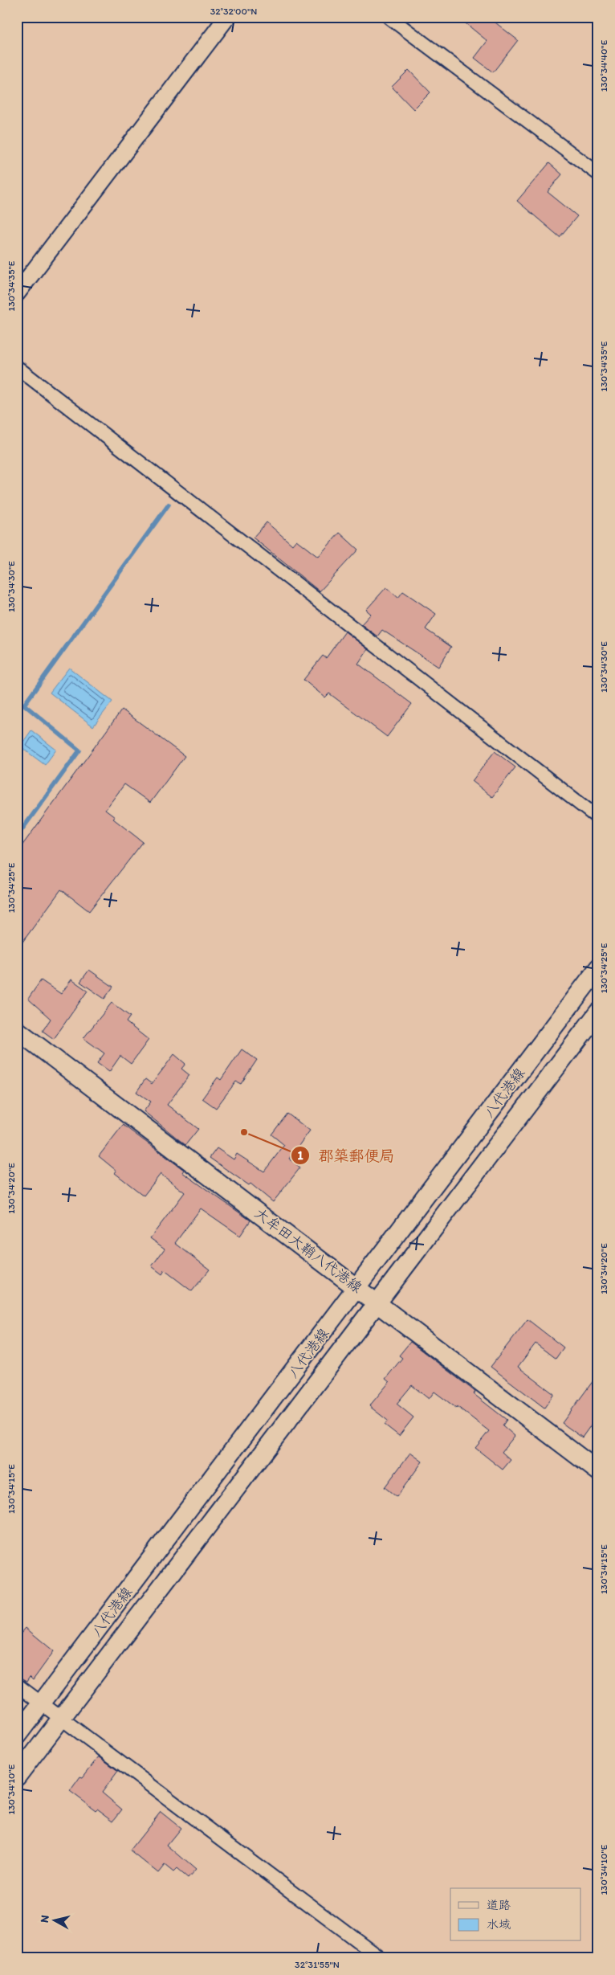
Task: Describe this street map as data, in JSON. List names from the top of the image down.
{
  "streets": {
    "main road": ["八代港線", "大牟田大鞘八代港線"]
  },
  "crossings": [
    ["八代港線", "大牟田大鞘八代港線"]
  ],
  "places": ["郡築郵便局"],
  "legend": ["道路", "水域"],
  "north": "left",
  "coordinates": [
    "32°32'00\"N",
    "130°34'40\"E",
    "130°34'35\"E",
    "130°34'30\"E",
    "130°34'25\"E",
    "130°34'20\"E",
    "130°34'15\"E",
    "130°34'10\"E",
    "32°31'55\"N"
  ]
}
